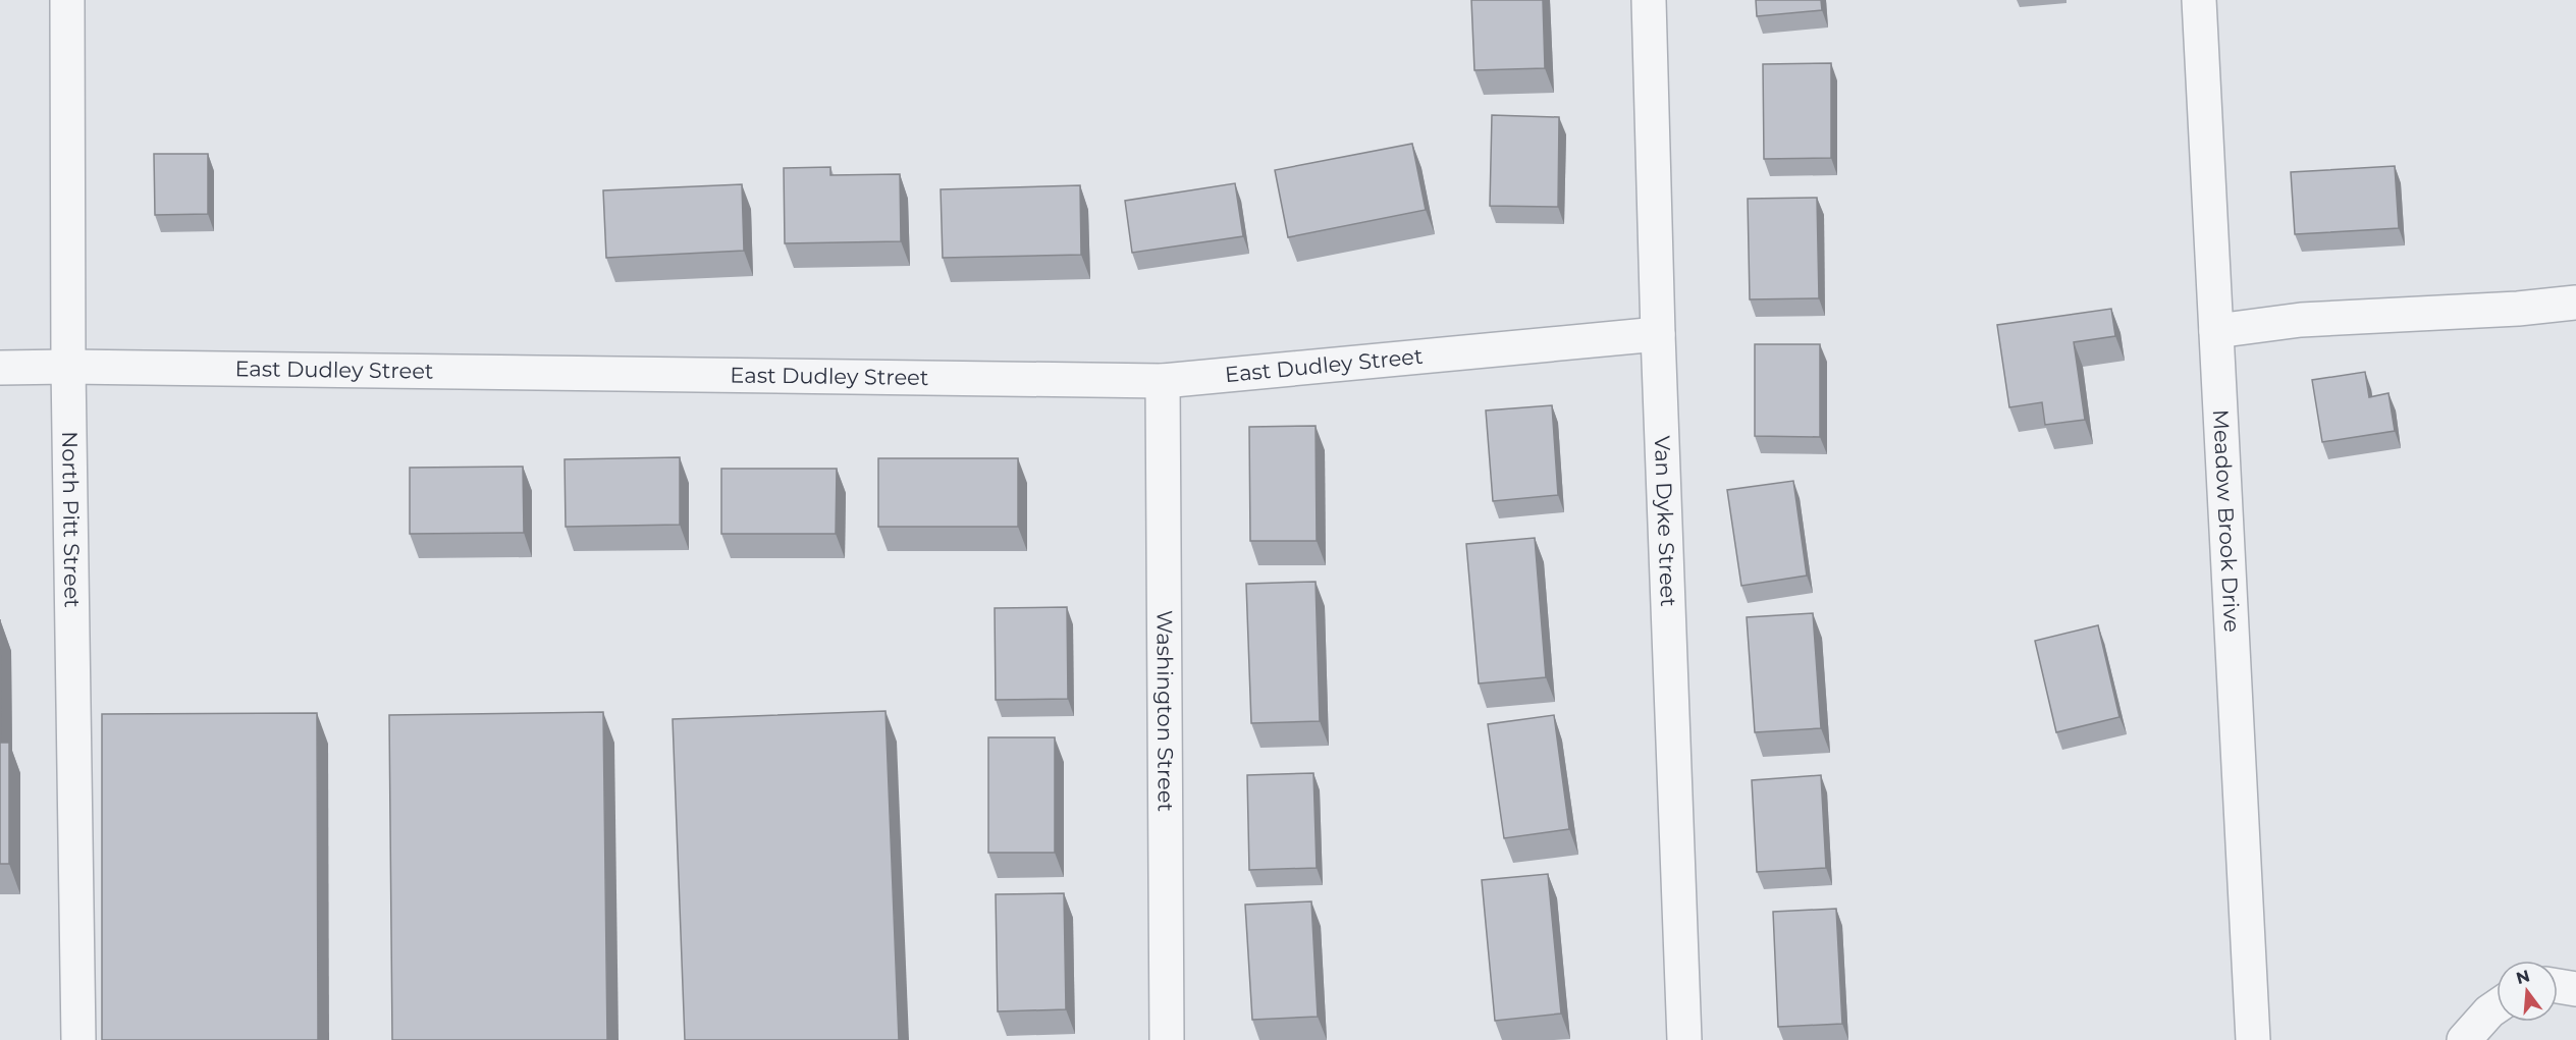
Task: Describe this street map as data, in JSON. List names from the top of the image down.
{
  "streets": {
    "street": [
      "East Dudley Street",
      "North Pitt Street",
      "Van Dyke Street",
      "Meadow Brook Drive",
      "Washington Street"
    ]
  },
  "crossings": [
    ["East Dudley Street", "North Pitt Street"],
    ["East Dudley Street", "Van Dyke Street"],
    ["East Dudley Street", "Washington Street"]
  ],
  "north": "top"
}
